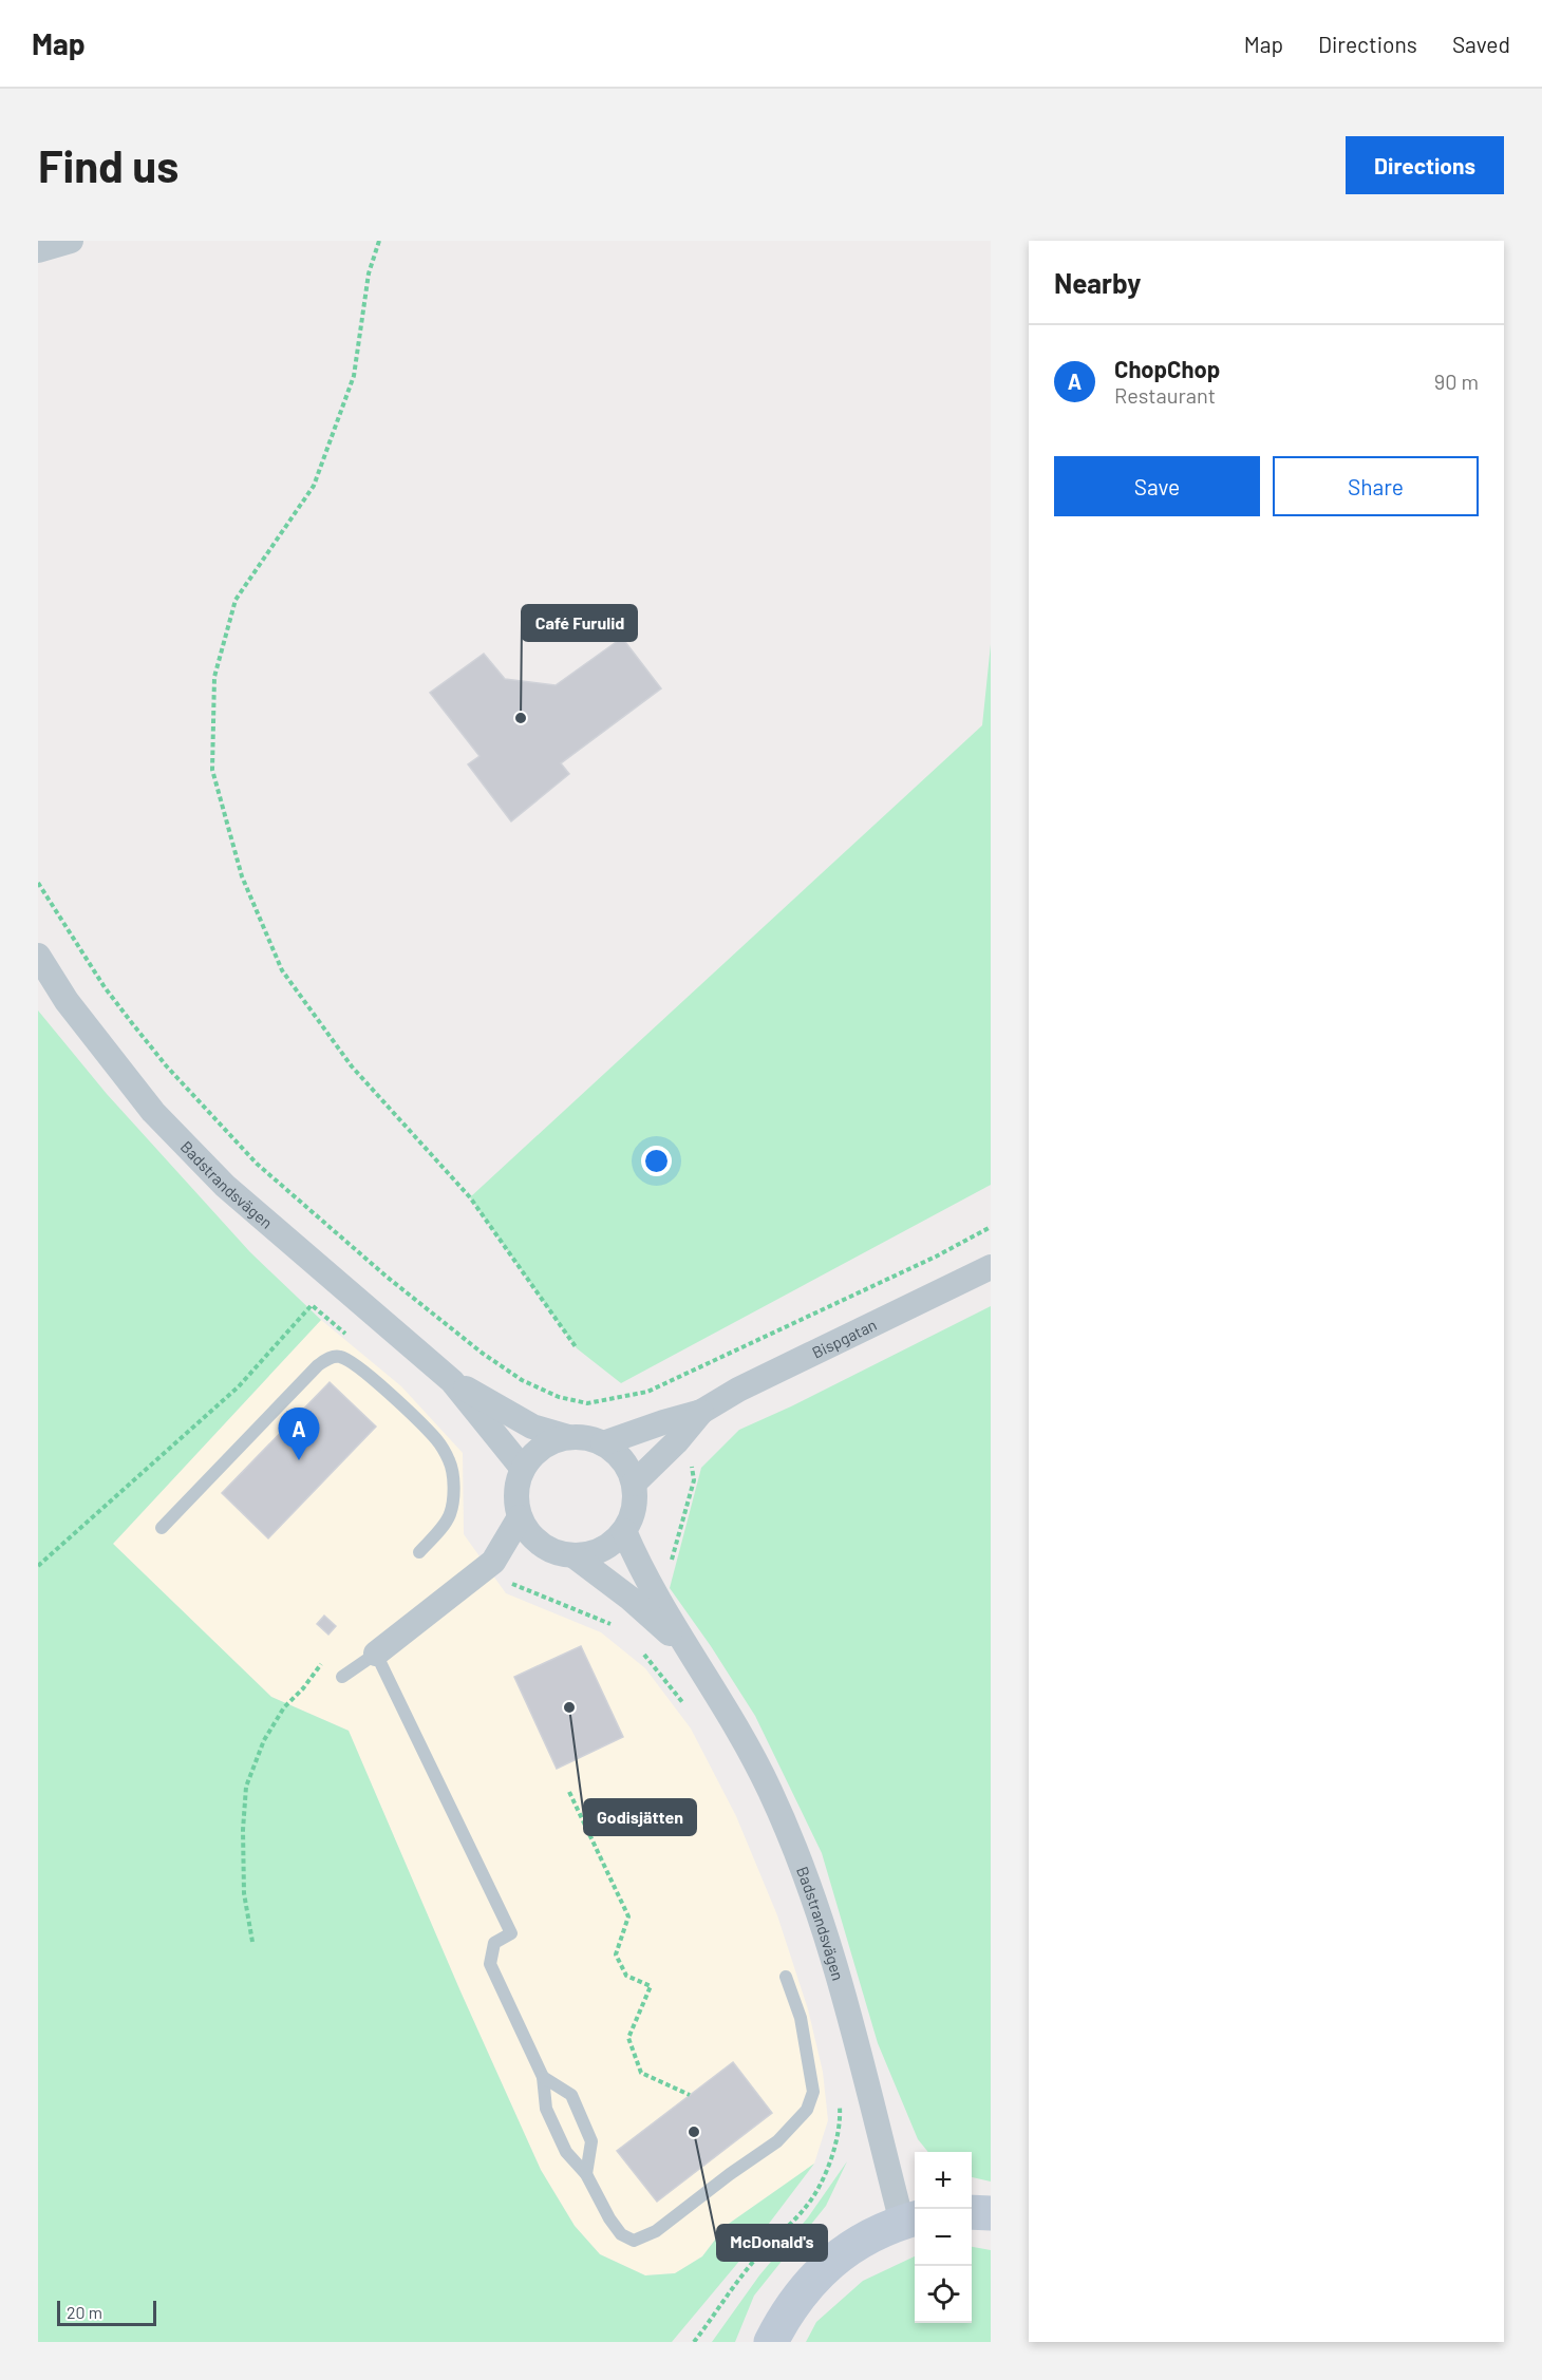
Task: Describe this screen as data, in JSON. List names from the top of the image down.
{
  "streets": {
    "street": ["Badstrandsvägen", "Bispgatan"]
  },
  "crossings": [
    ["Badstrandsvägen", "Bispgatan"]
  ],
  "places": ["Café Furulid", "Godisjätten", "McDonald's"],
  "scale_bar": "20 m",
  "page": {
    "header": "Map",
    "nav": ["Map", "Directions", "Saved"],
    "buttons": [
      "Directions",
      ["Save", "Share"]
    ],
    "title": "Find us",
    "heading": "Nearby",
    "list": [
      {
        "mark": "A",
        "name": "ChopChop",
        "note": "Restaurant",
        "value": "90 m"
      }
    ],
    "pins": "A",
    "map_buttons": ["+", "−"],
    "scale": "20 m"
  }
}
